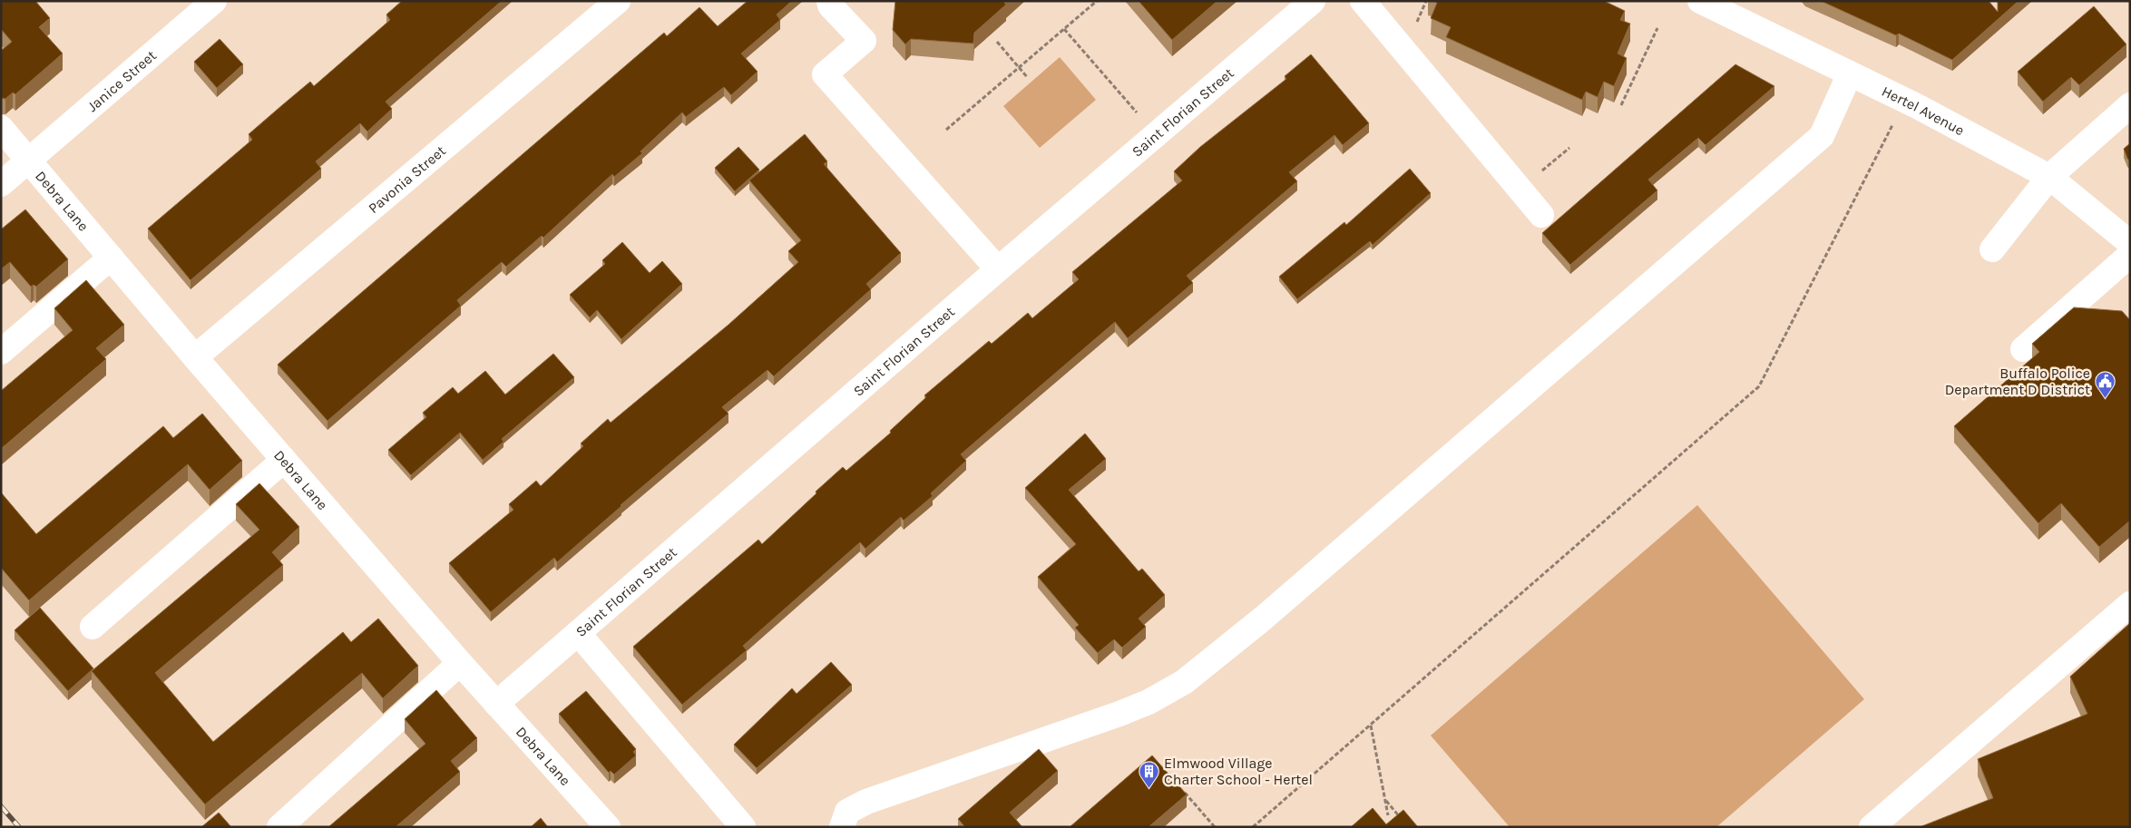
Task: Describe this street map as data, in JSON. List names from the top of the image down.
{
  "streets": {
    "street": [
      "Janice Street",
      "Hertel Avenue",
      "Saint Florian Street",
      "Pavonia Street",
      "Debra Lane"
    ]
  },
  "crossings": [
    ["Janice Street", "Debra Lane"],
    ["Saint Florian Street", "Debra Lane"],
    ["Pavonia Street", "Debra Lane"]
  ],
  "places": {
    "public building": ["Buffalo Police Department D District"],
    "building": ["Elmwood Village Charter School - Hertel"]
  }
}
